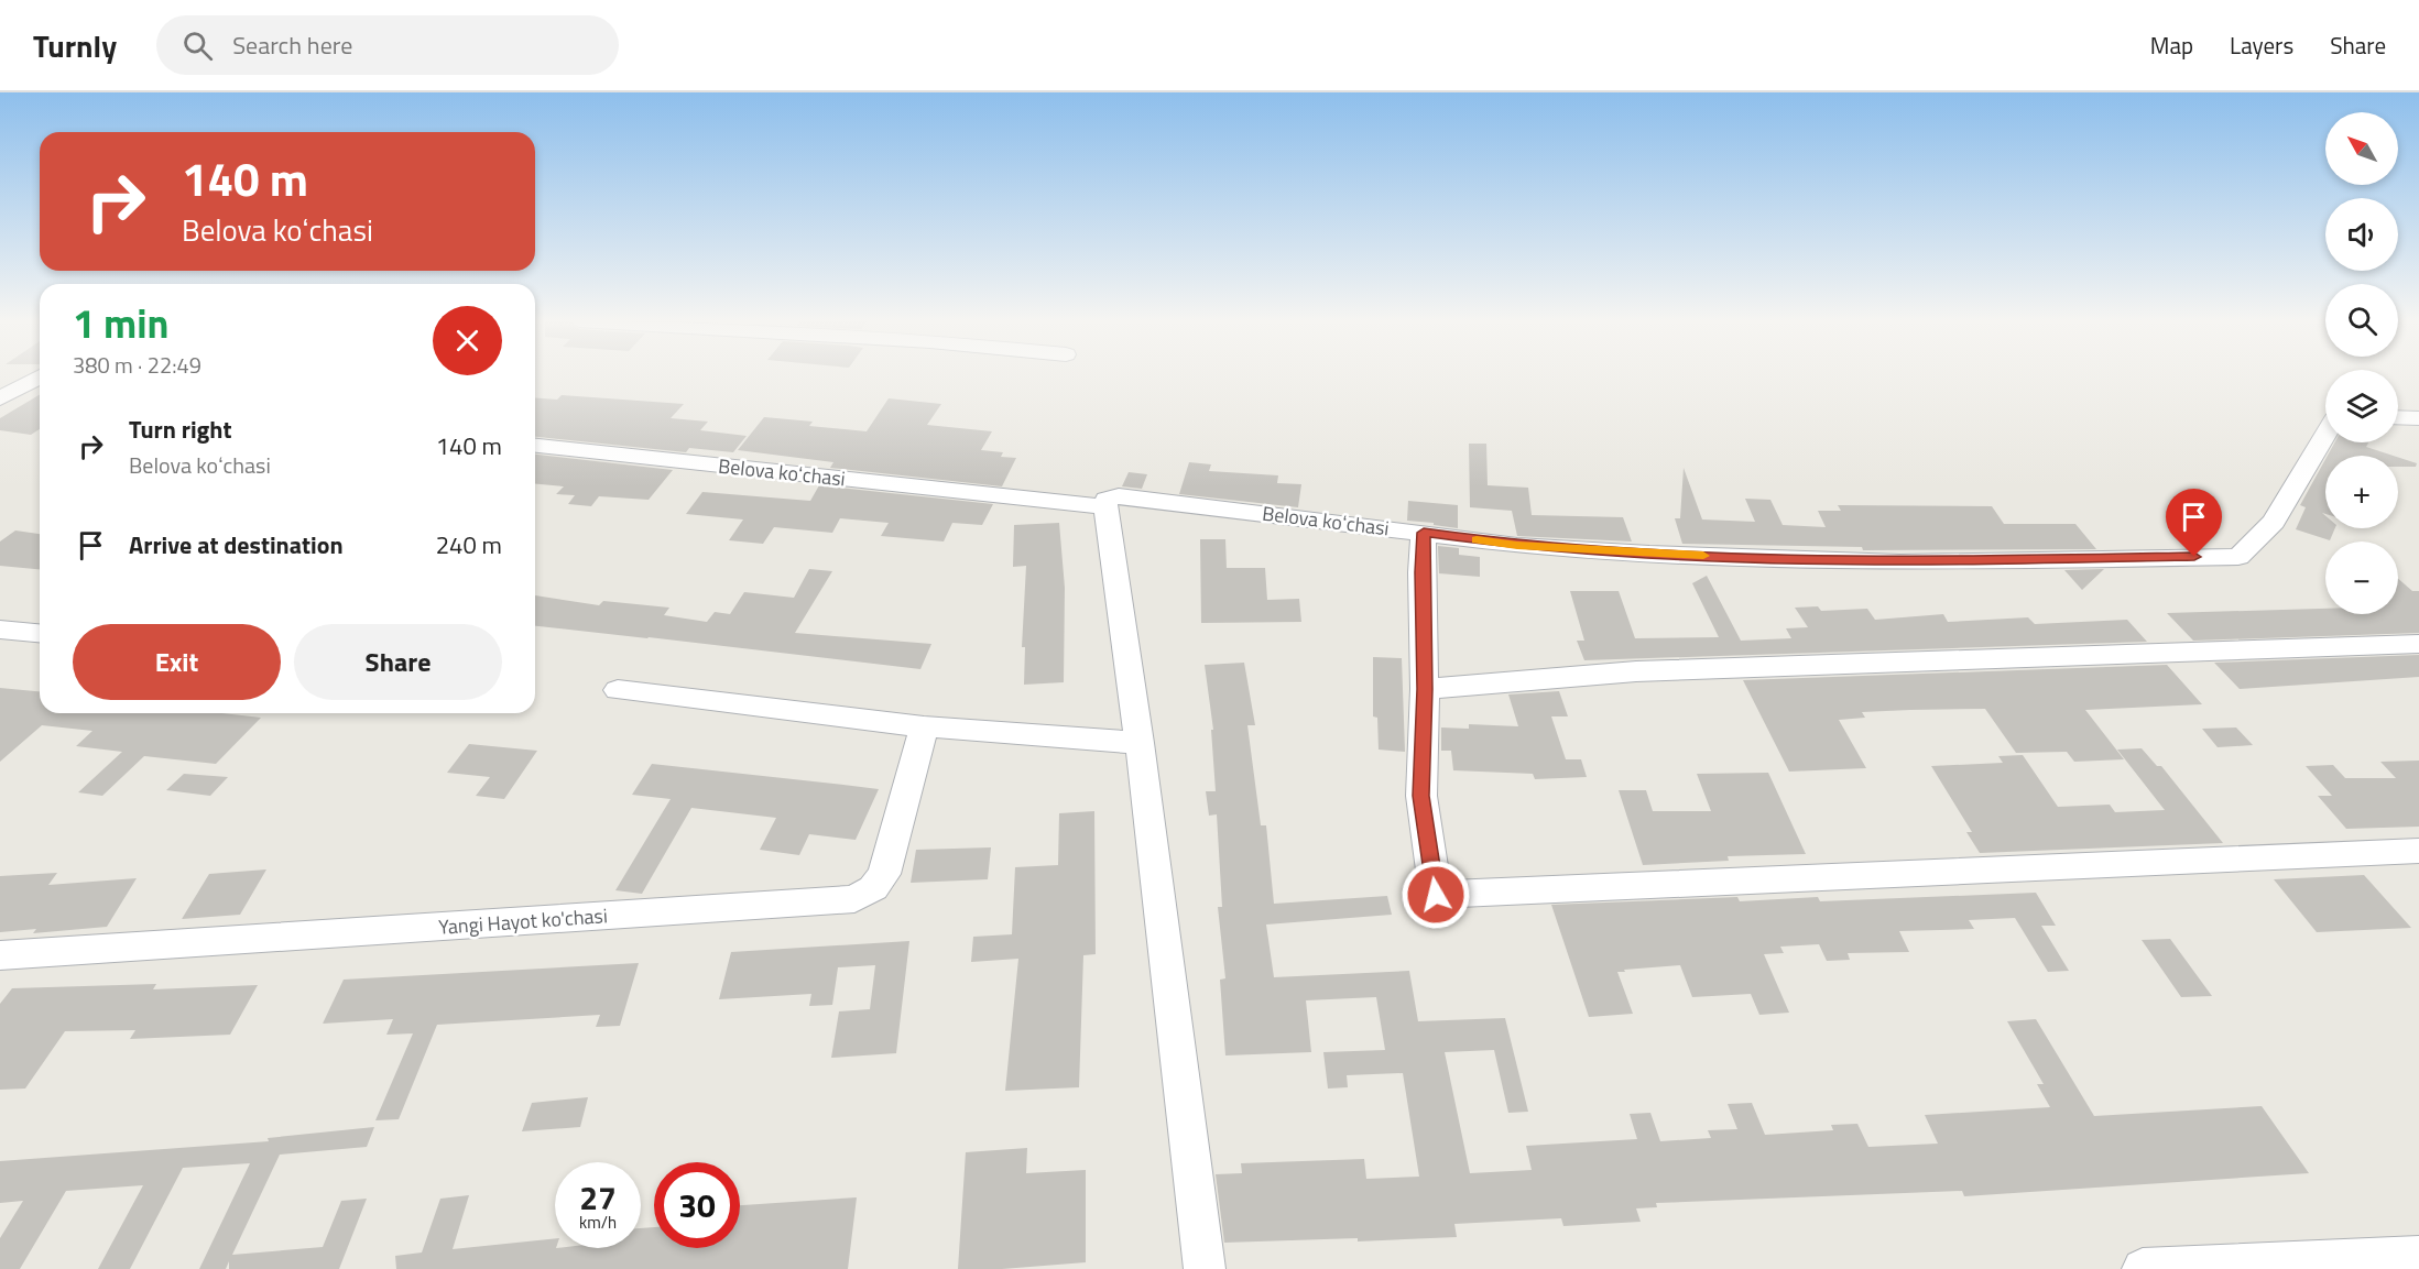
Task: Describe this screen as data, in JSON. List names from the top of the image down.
{
  "streets": {
    "street": ["Belova koʻchasi", "Yangi Hayot ko'chasi"]
  },
  "north": "top left",
  "page": {
    "header": "Turnly",
    "search": "Search here",
    "nav": ["Map", "Layers", "Share"],
    "map_buttons": ["+", "−"],
    "turn": ["140 m", "Belova koʻchasi"],
    "heading": ["1 min", "380 m · 22:49"],
    "list": [
      {
        "name": "Turn right",
        "note": "Belova koʻchasi",
        "value": "140 m"
      },
      {
        "name": "Arrive at destination",
        "value": "240 m"
      }
    ],
    "buttons": ["Exit", "Share"],
    "speed": "27 km/h",
    "limit": "30"
  }
}
